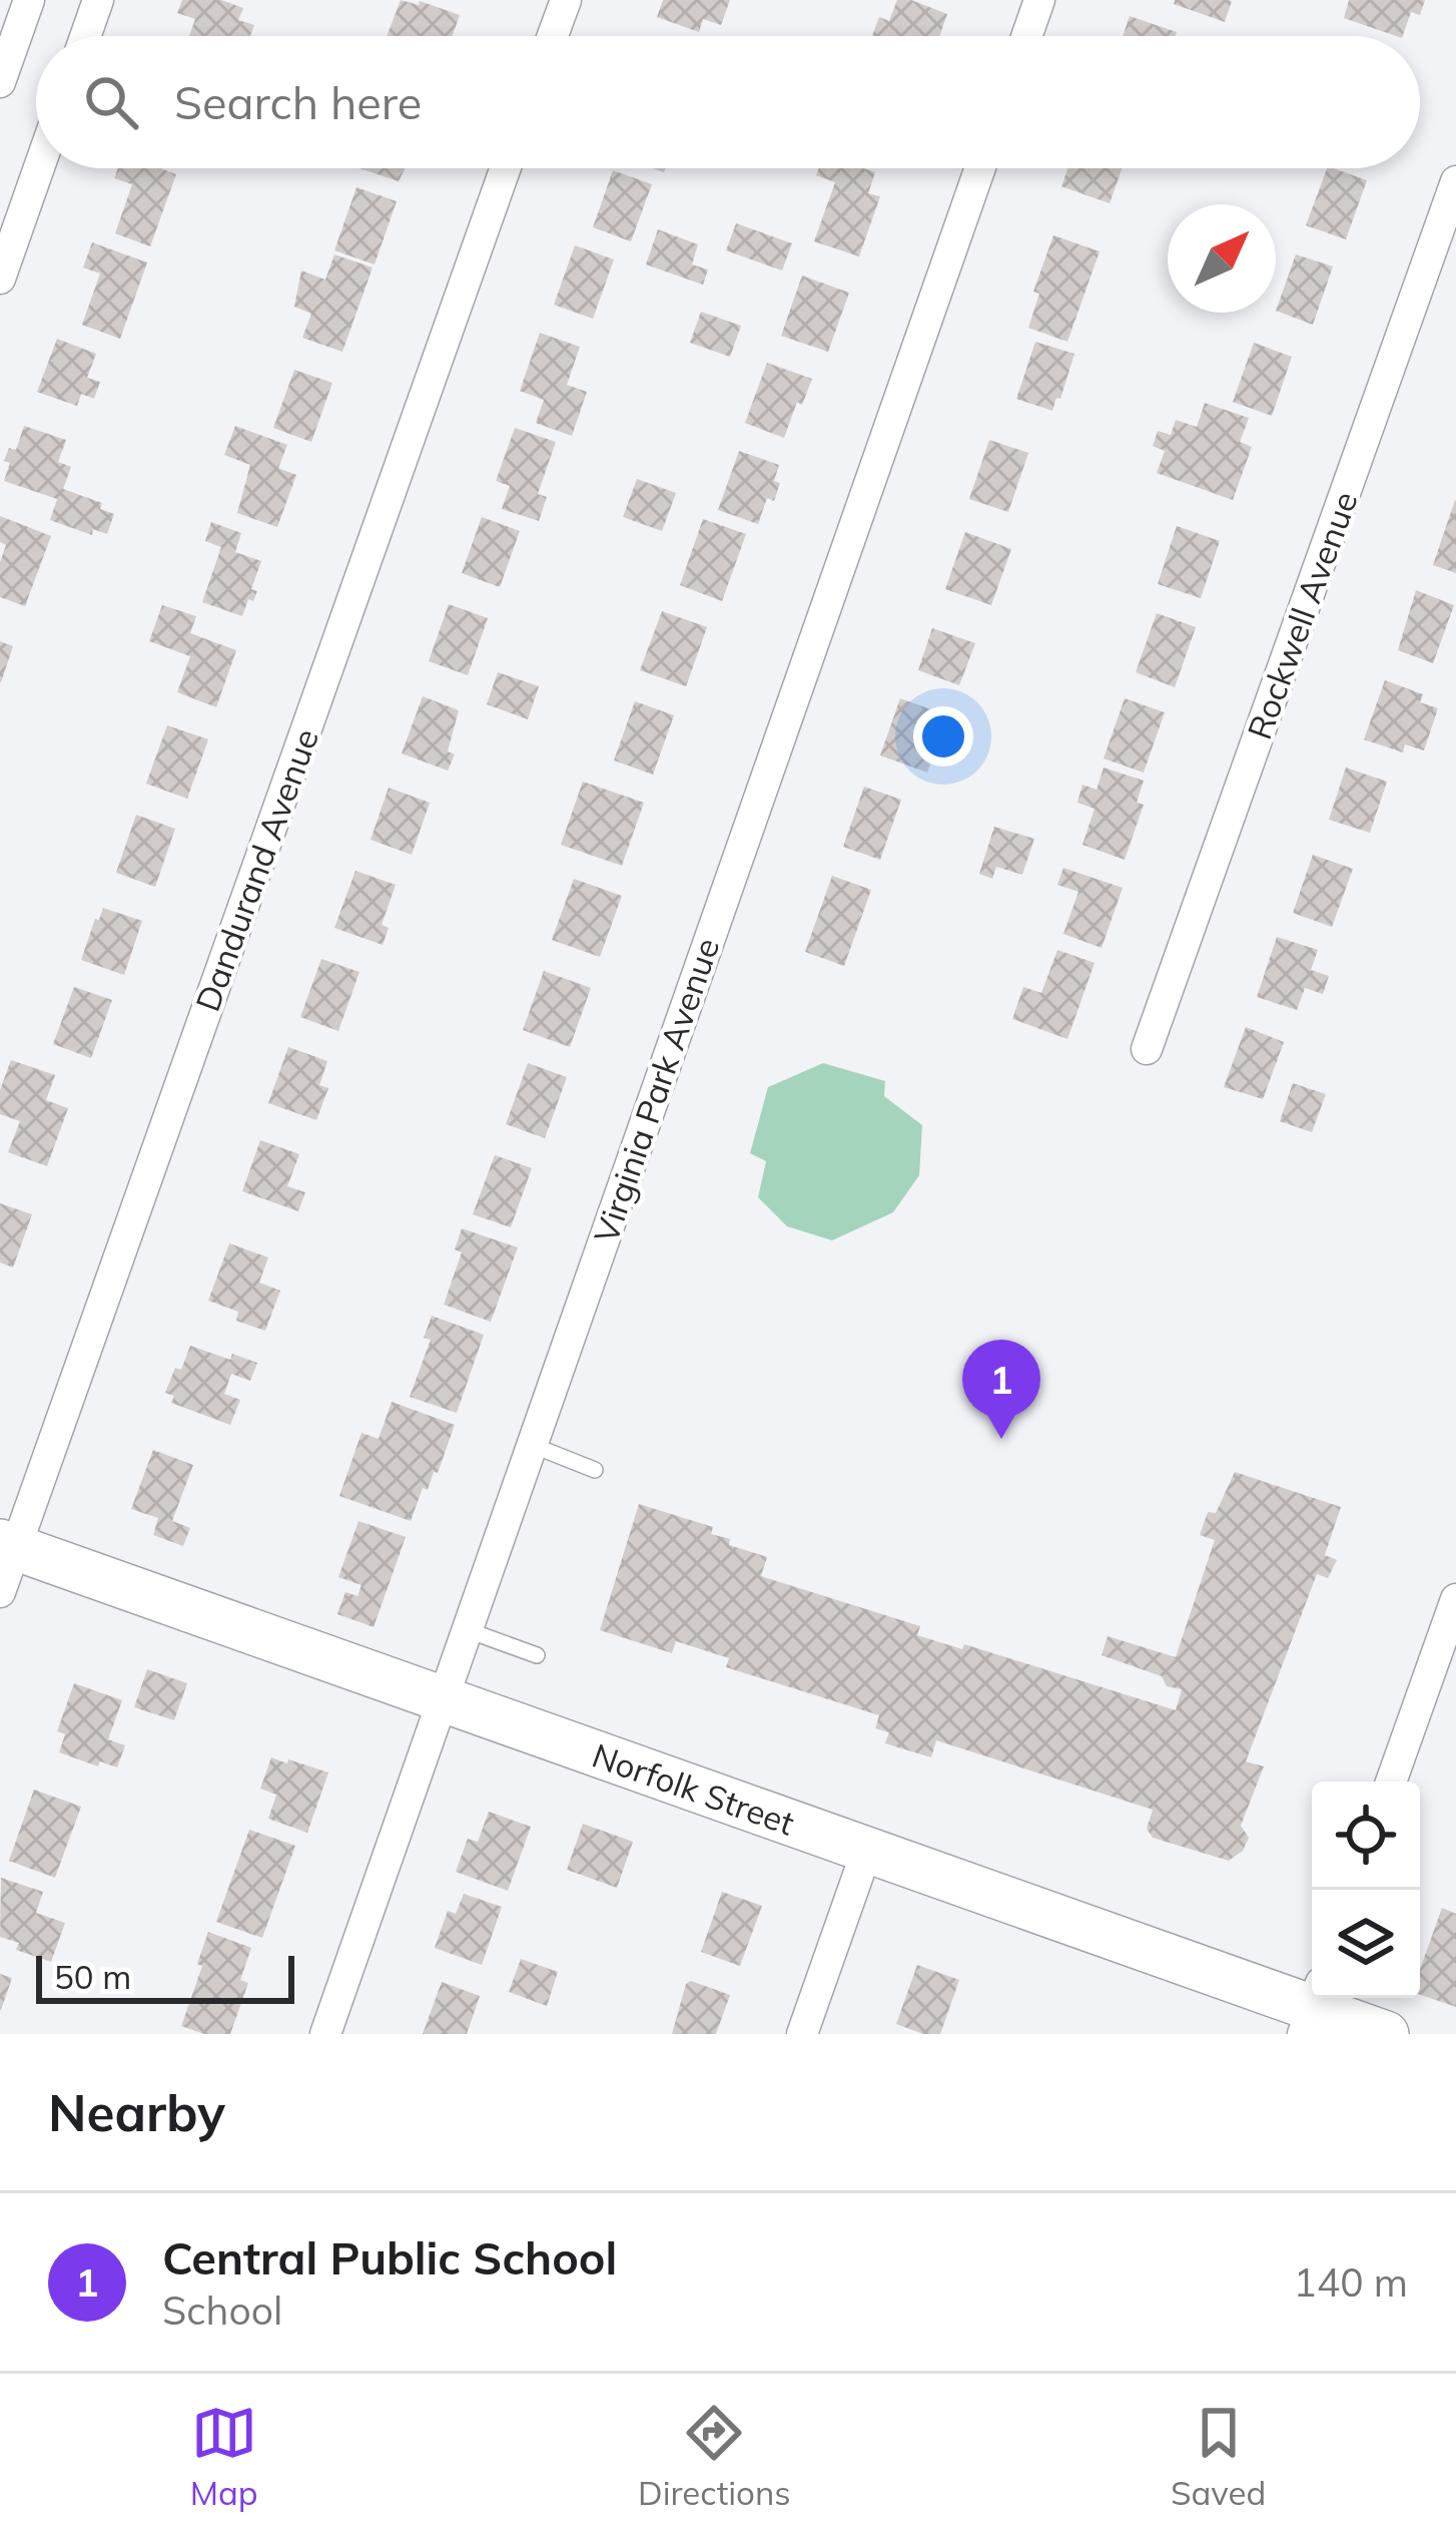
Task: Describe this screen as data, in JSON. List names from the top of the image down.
{
  "streets": {
    "street": [
      "Rockwell Avenue",
      "Dandurand Avenue",
      "Virginia Park Avenue",
      "Norfolk Street"
    ]
  },
  "crossings": [
    ["Dandurand Avenue", "Norfolk Street"],
    ["Virginia Park Avenue", "Norfolk Street"]
  ],
  "scale_bar": "50 m",
  "north": "top right",
  "page": {
    "search": "Search here",
    "pins": "1",
    "scale": "50 m",
    "heading": "Nearby",
    "list": [
      {
        "mark": "1",
        "name": "Central Public School",
        "note": "School",
        "value": "140 m"
      }
    ],
    "nav": ["Map", "Directions", "Saved"]
  }
}
